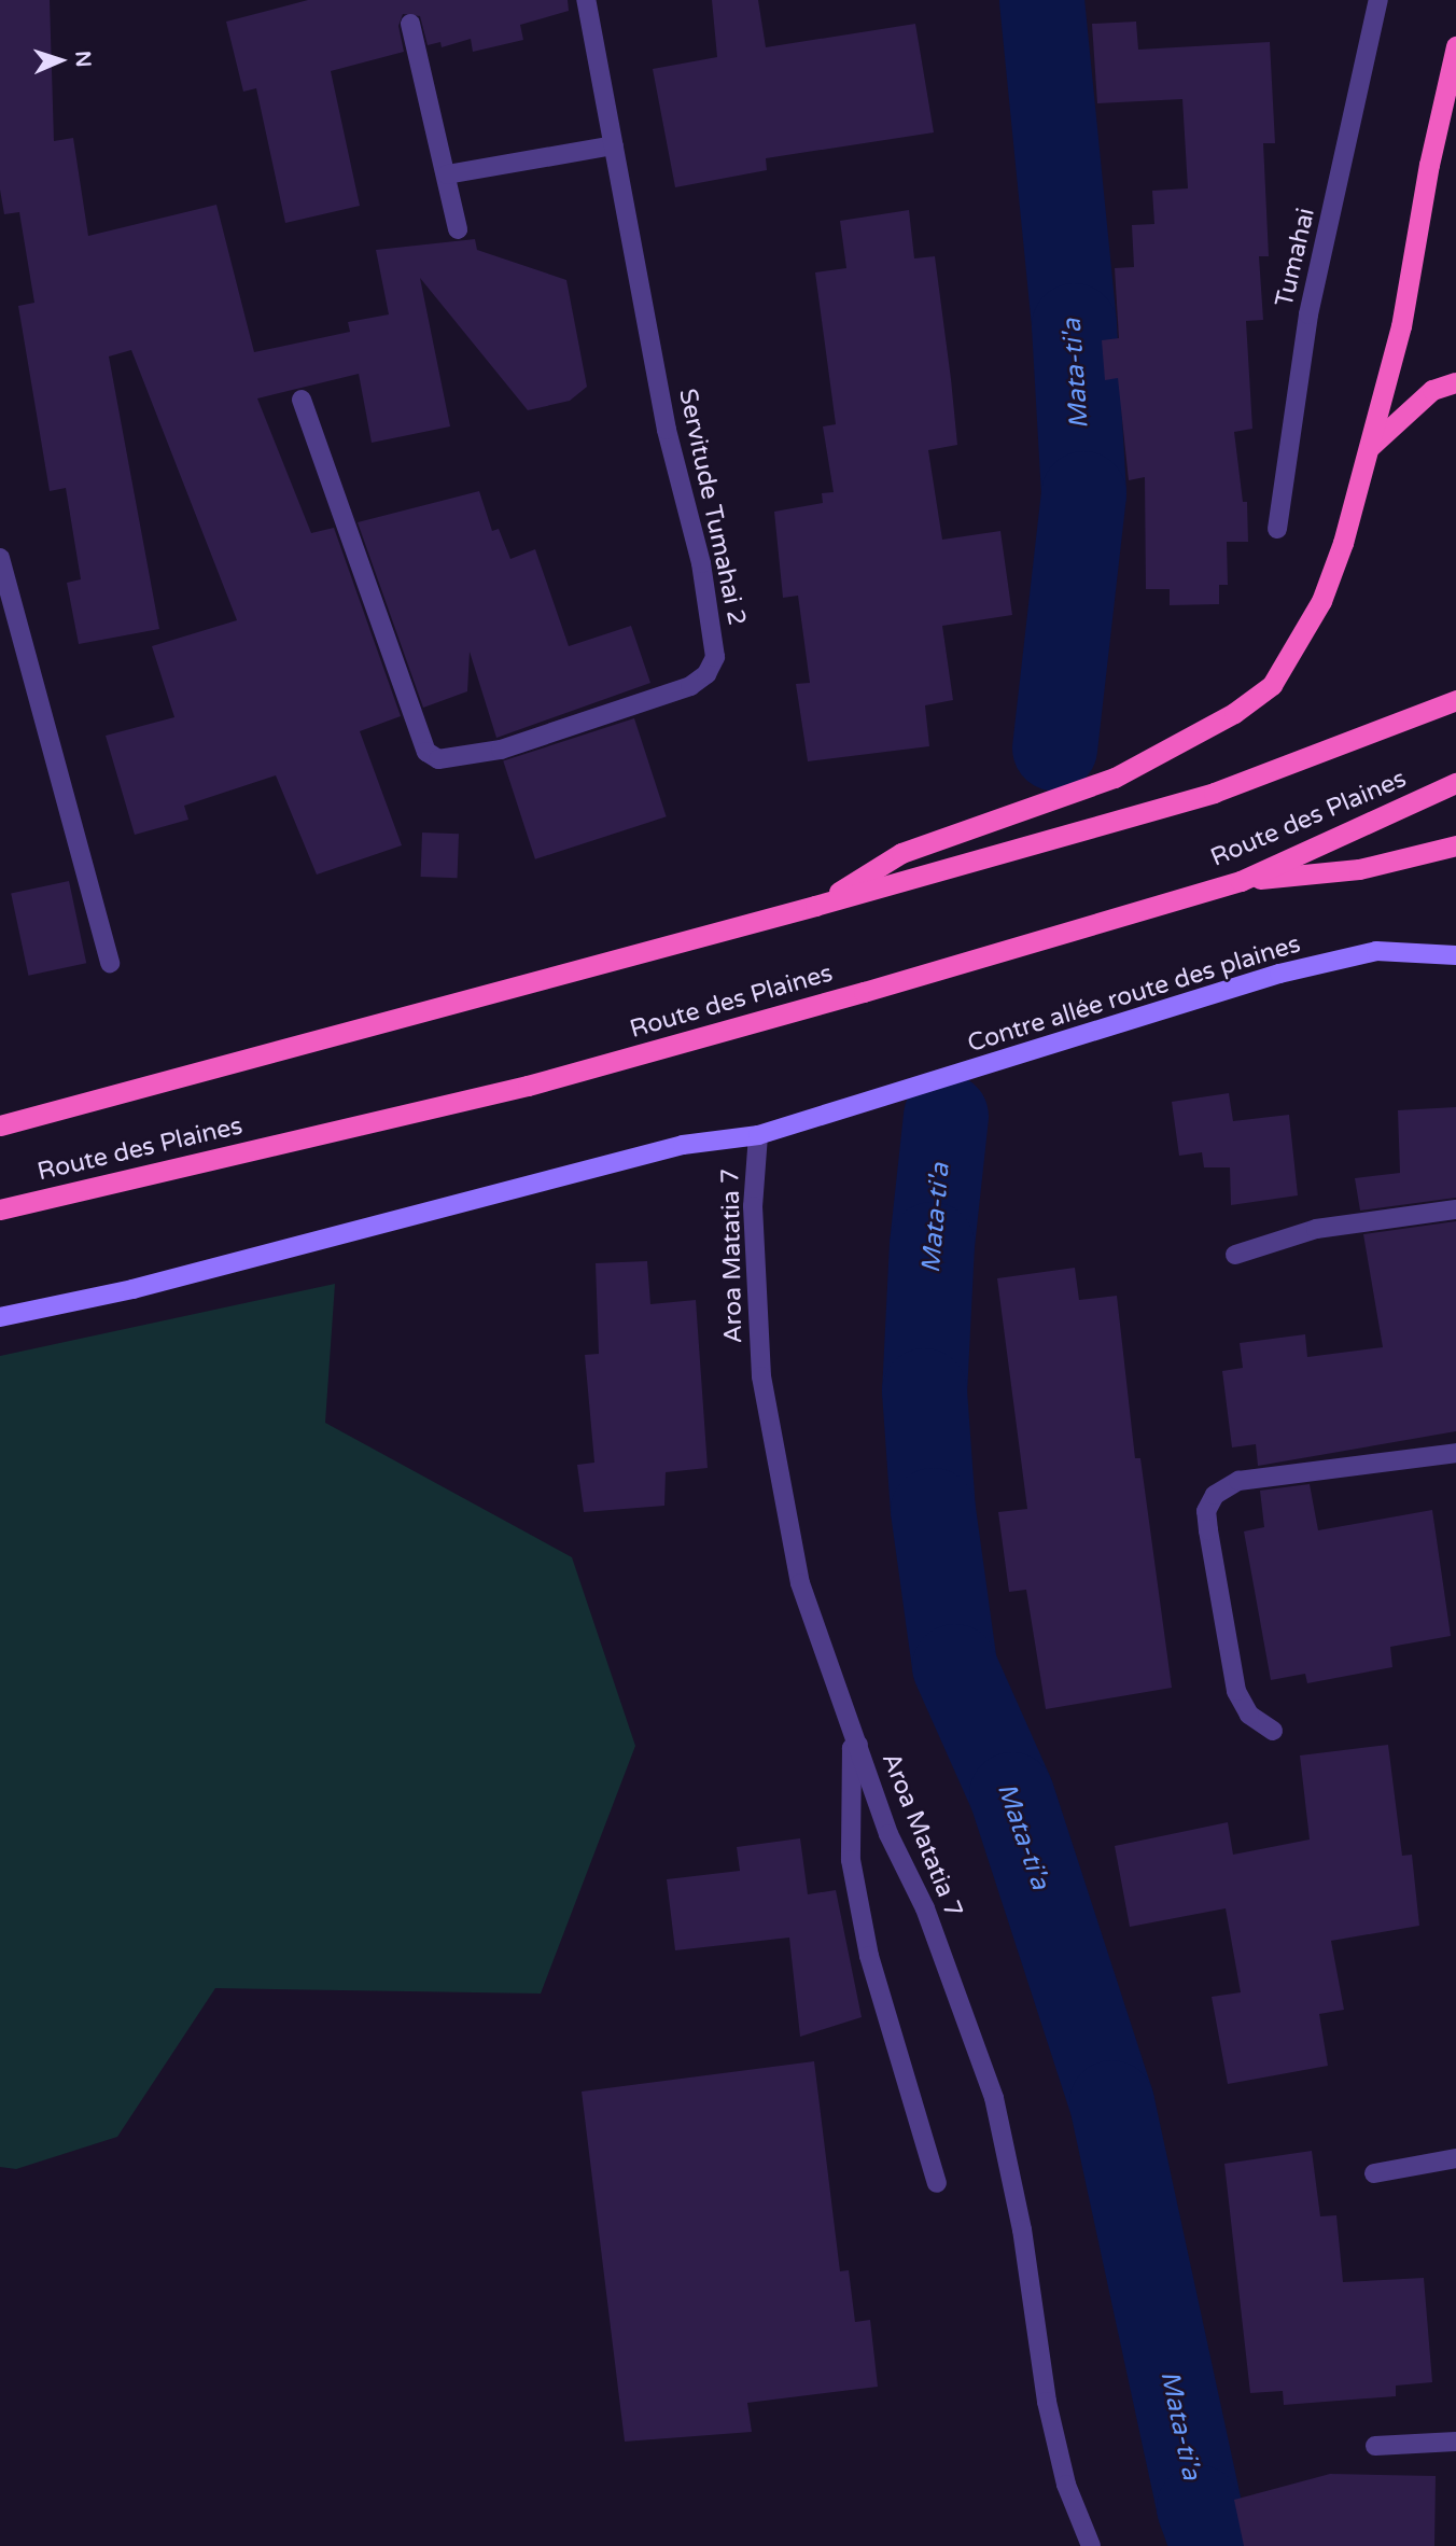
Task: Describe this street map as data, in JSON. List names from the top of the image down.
{
  "streets": {
    "highway": ["Route des Plaines"],
    "main road": ["Contre allée route des plaines"],
    "street": ["Tumahai", "Servitude Tumahai 2", "Aroa Matatia 7"]
  },
  "crossings": [
    ["Contre allée route des plaines", "Aroa Matatia 7"]
  ],
  "water": ["Mata-ti'a"],
  "north": "right"
}
